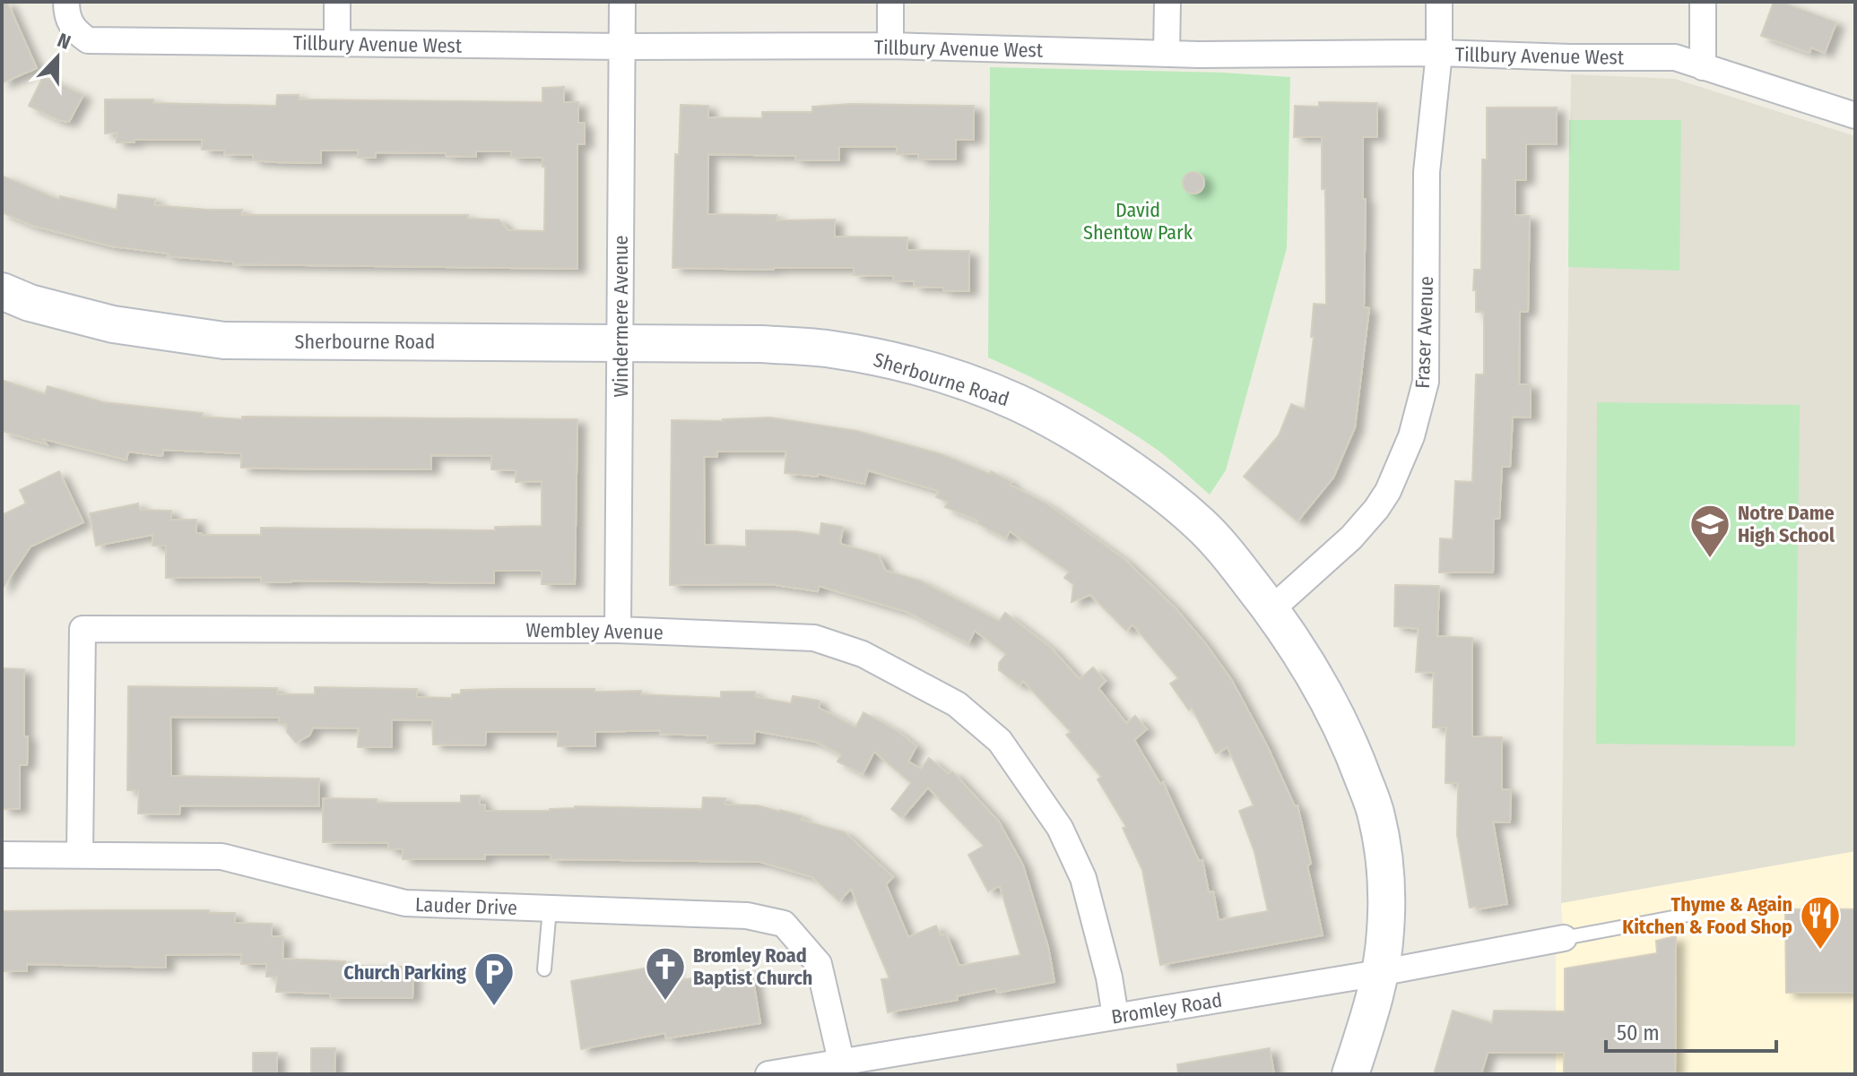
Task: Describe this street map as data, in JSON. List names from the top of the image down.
{
  "streets": {
    "street": [
      "Tillbury Avenue West",
      "Windermere Avenue",
      "Fraser Avenue",
      "Sherbourne Road",
      "Wembley Avenue",
      "Lauder Drive",
      "Bromley Road"
    ]
  },
  "crossings": [
    ["Tillbury Avenue West", "Windermere Avenue"],
    ["Tillbury Avenue West", "Fraser Avenue"],
    ["Windermere Avenue", "Sherbourne Road"],
    ["Windermere Avenue", "Wembley Avenue"],
    ["Fraser Avenue", "Sherbourne Road"],
    ["Sherbourne Road", "Bromley Road"],
    ["Wembley Avenue", "Lauder Drive"],
    ["Wembley Avenue", "Bromley Road"],
    ["Lauder Drive", "Bromley Road"]
  ],
  "parks": ["David Shentow Park"],
  "places": {
    "school or university": ["Notre Dame High School"],
    "restaurant": ["Thyme & Again Kitchen & Food Shop"],
    "church": ["Bromley Road Baptist Church"],
    "parking": ["Church Parking"]
  },
  "scale_bar": "50 m",
  "north": "top"
}
